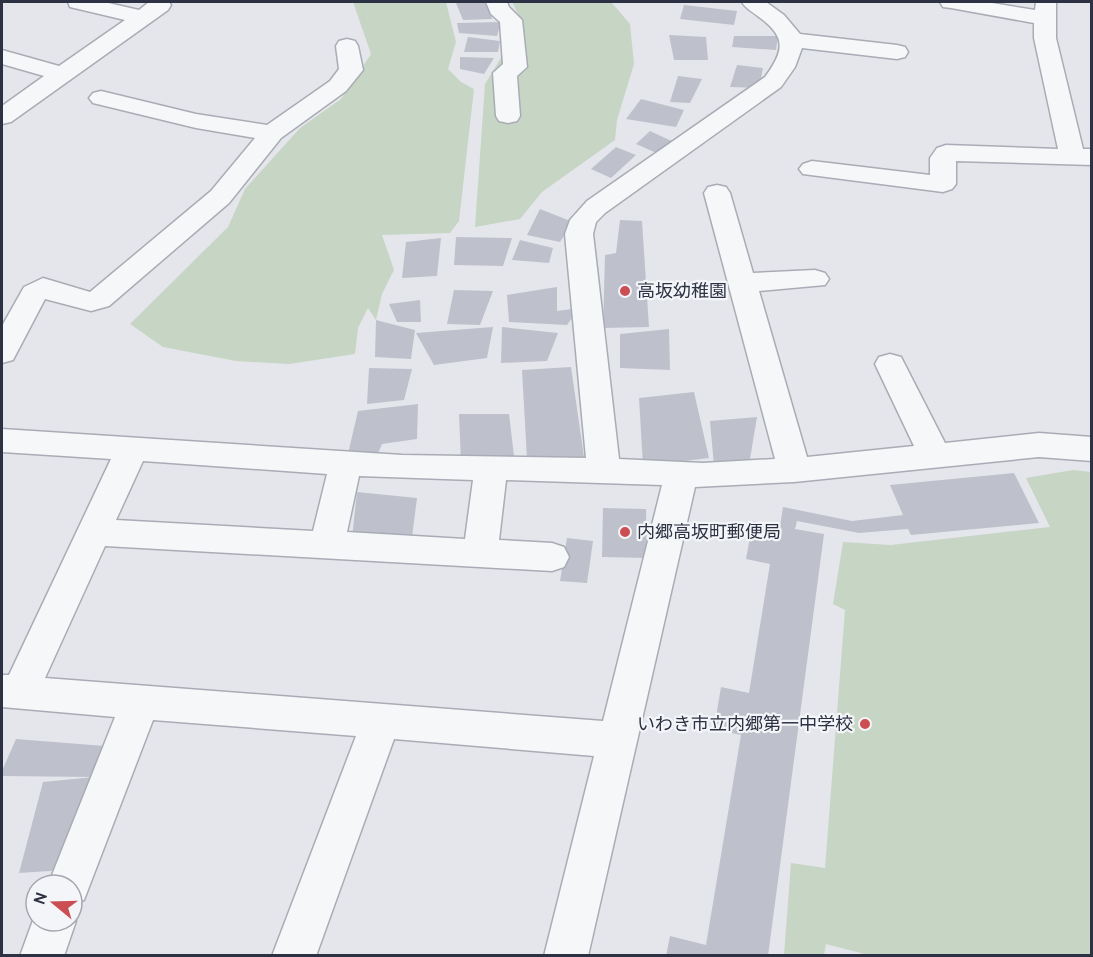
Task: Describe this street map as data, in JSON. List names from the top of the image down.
{
  "places": ["高坂幼稚園", "内郷高坂町郵便局", "いわき市立内郷第一中学校"],
  "north": "left"
}
